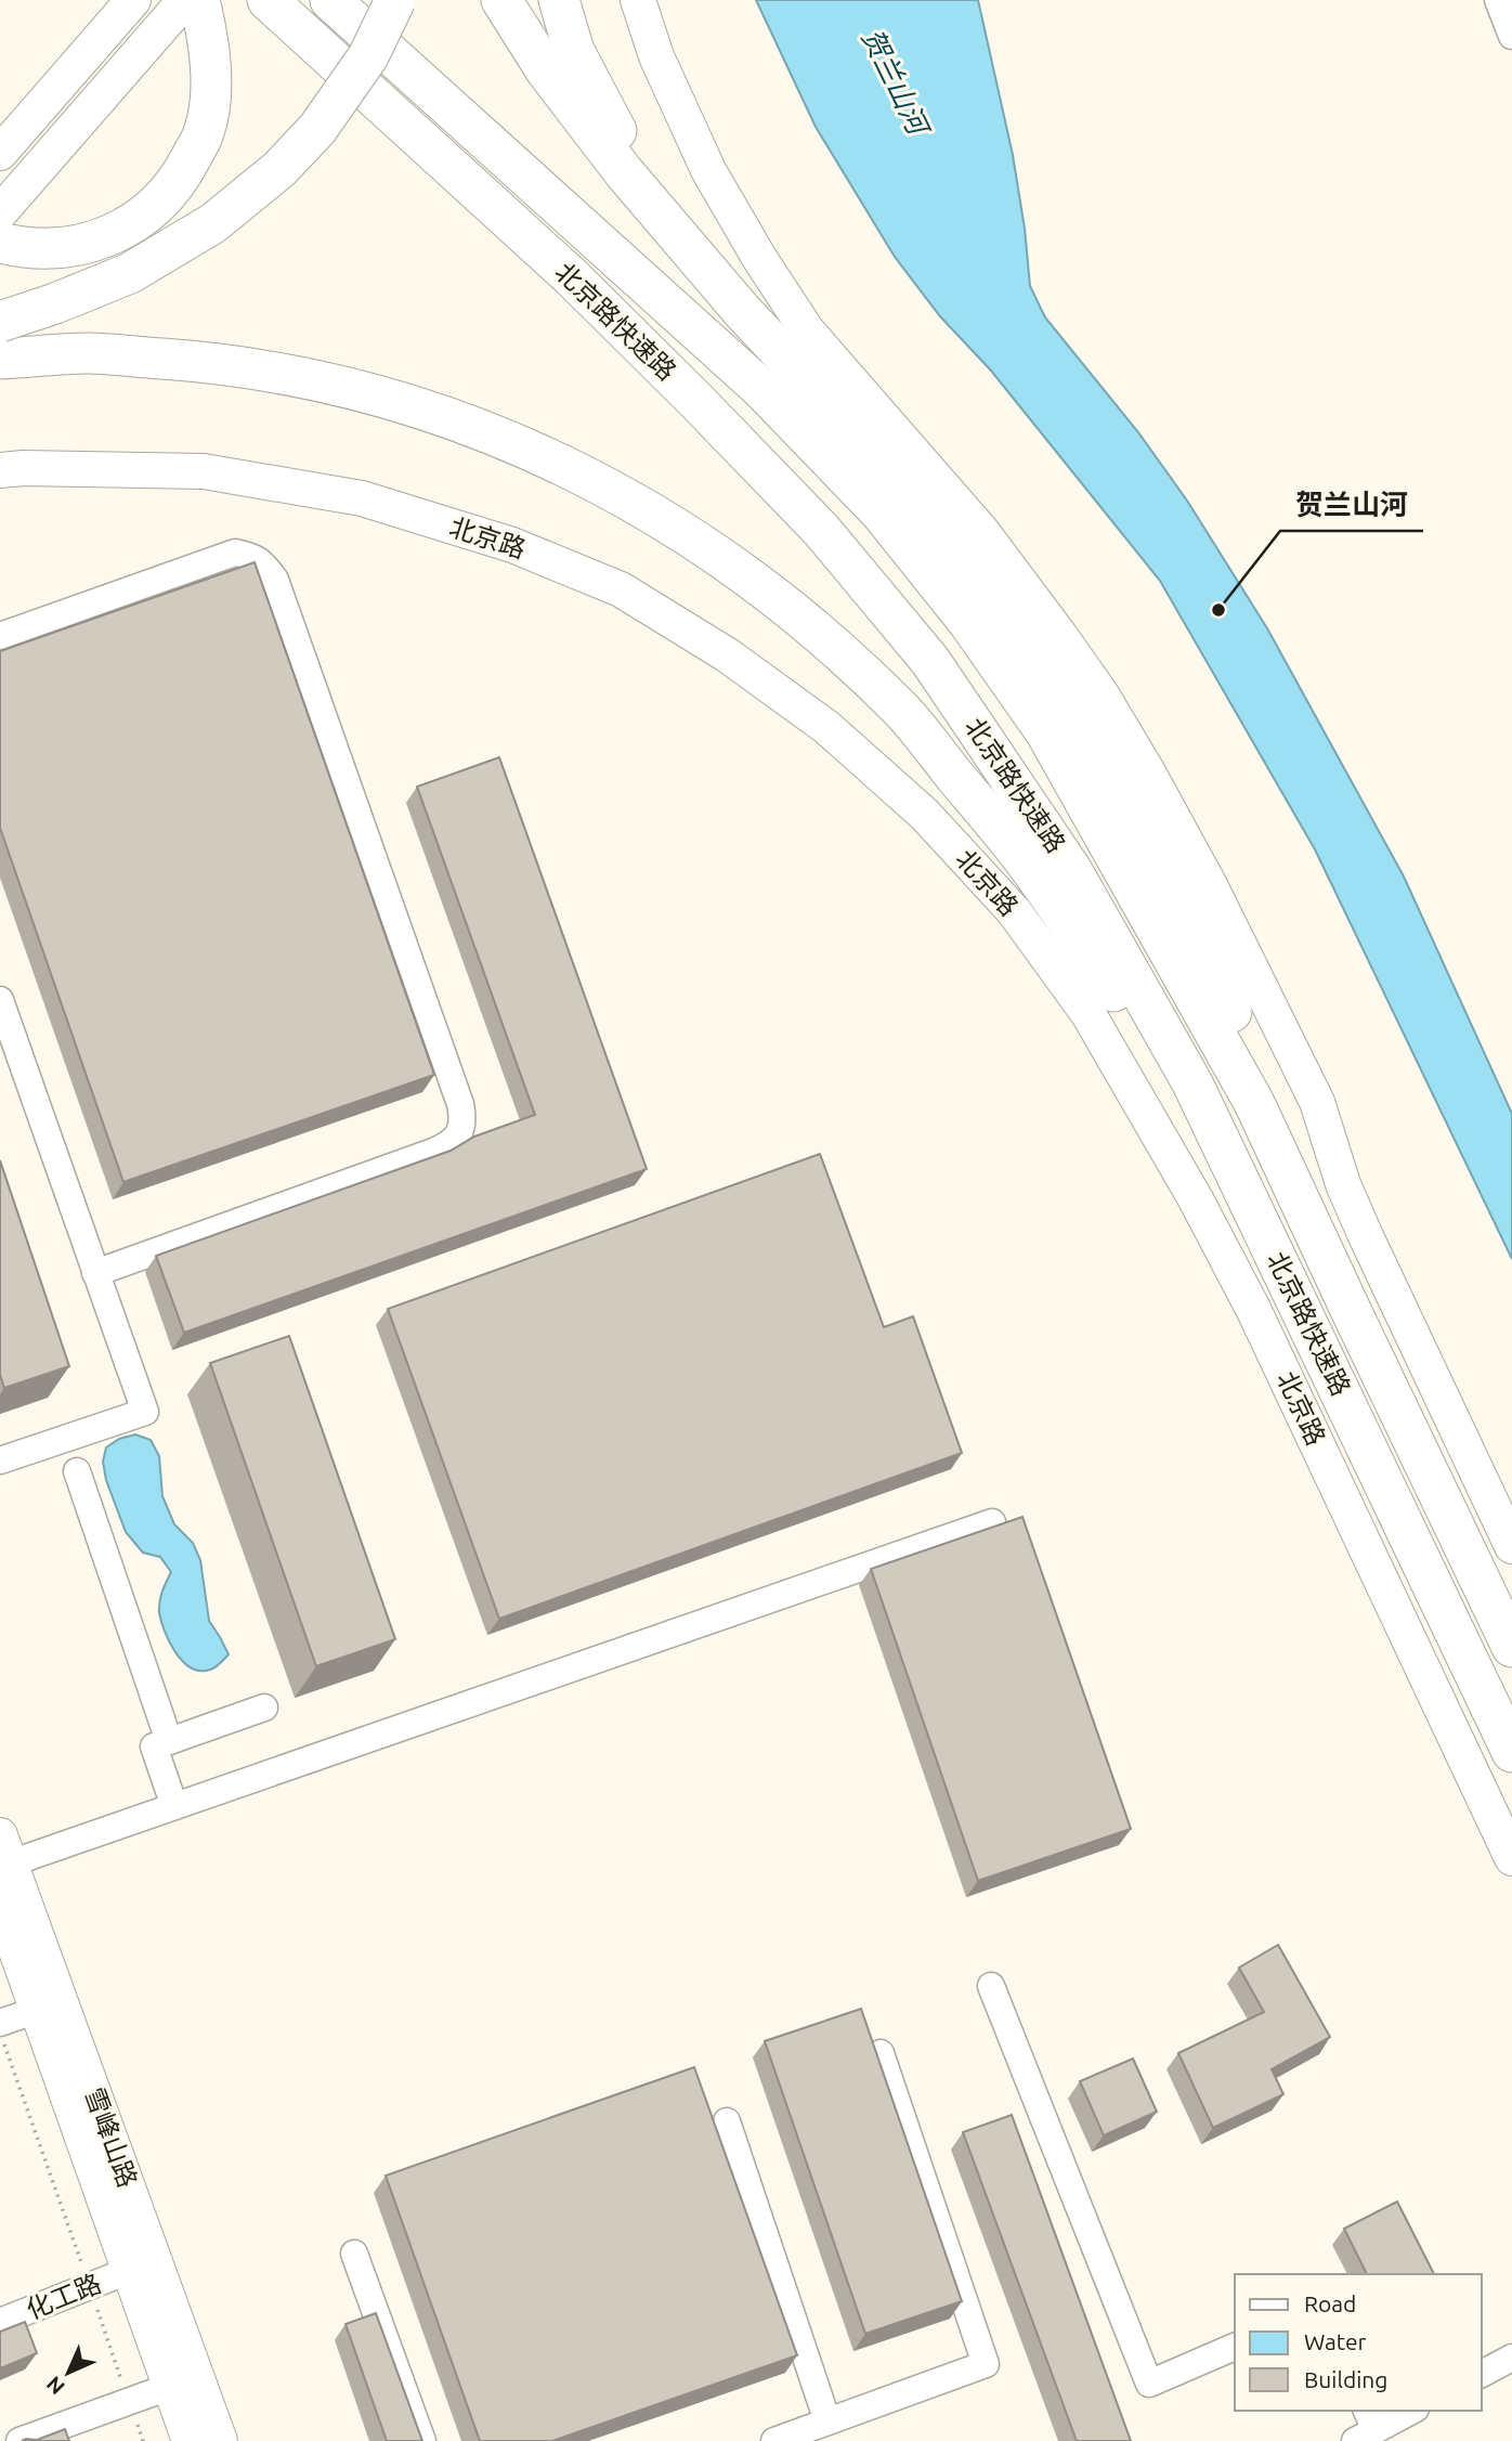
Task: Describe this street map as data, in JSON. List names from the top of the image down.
{
  "streets": {
    "highway": ["北京路快速路"],
    "main road": ["北京路", "雪峰山路"],
    "street": ["化工路"]
  },
  "crossings": [
    ["雪峰山路", "化工路"]
  ],
  "water": ["贺兰山河"],
  "places": ["贺兰山河"],
  "legend": ["Road", "Water", "Building"],
  "north": "bottom left"
}
